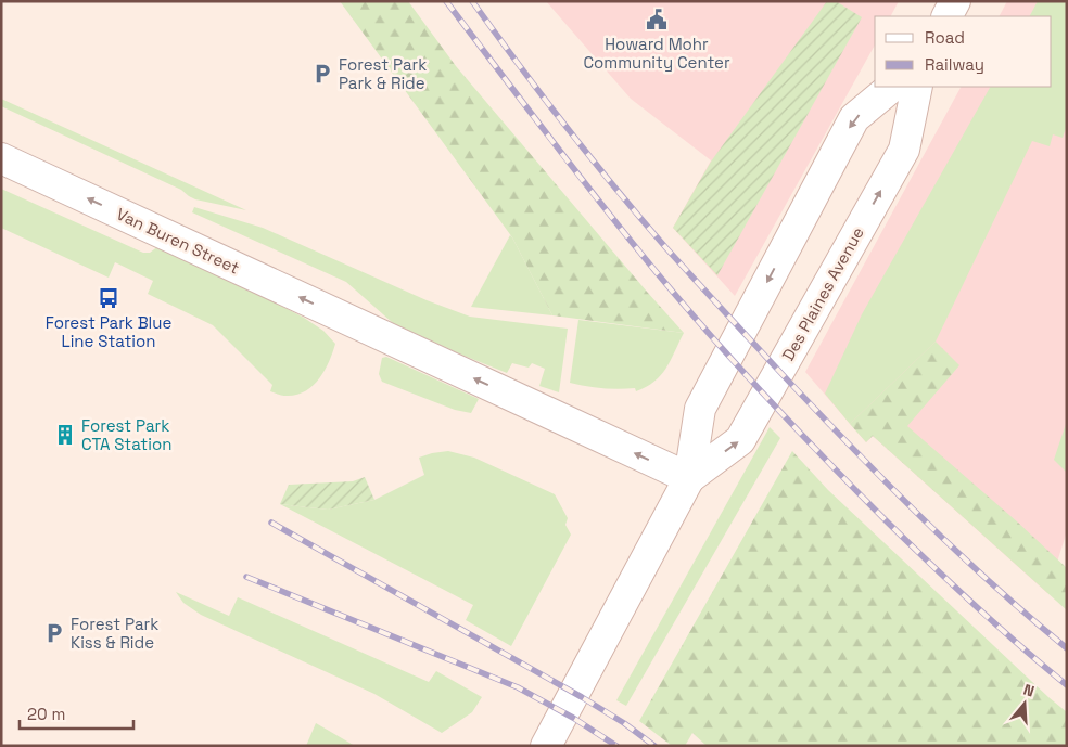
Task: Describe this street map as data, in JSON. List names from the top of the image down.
{
  "streets": {
    "main road": ["Van Buren Street", "Des Plaines Avenue"]
  },
  "crossings": [
    ["Van Buren Street", "Des Plaines Avenue"]
  ],
  "one_way": ["Van Buren Street"],
  "places": {
    "public building": ["Howard Mohr Community Center"],
    "parking": ["Forest Park Park & Ride", "Forest Park Kiss & Ride"],
    "bus stop": ["Forest Park Blue Line Station"],
    "building": ["Forest Park CTA Station"]
  },
  "legend": ["Road", "Railway"],
  "scale_bar": "20 m",
  "north": "top"
}
